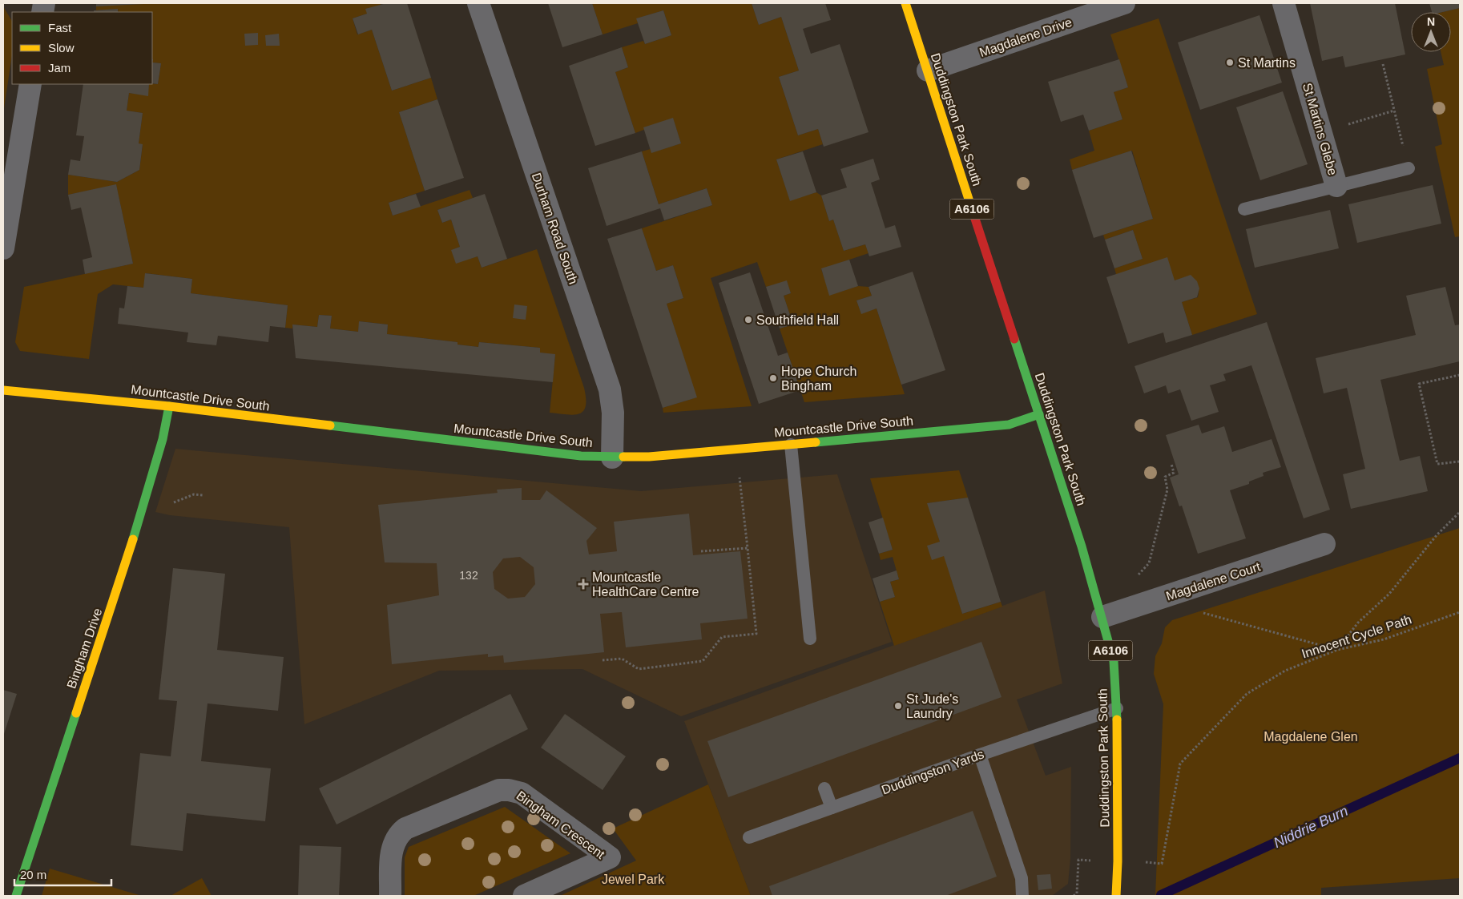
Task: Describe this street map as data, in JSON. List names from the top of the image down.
{
  "streets": {
    "street": [
      "Magdalene Drive",
      "Duddingston Park South",
      "St Martins Glebe",
      "A6106",
      "Durham Road South",
      "Mountcastle Drive South",
      "Magdalene Court",
      "Bingham Drive",
      "Bingham Crescent"
    ],
    "lane": ["Duddingston Yards"],
    "path": ["Innocent Cycle Path"]
  },
  "crossings": [
    ["Magdalene Drive", "Duddingston Park South"],
    ["Duddingston Park South", "Mountcastle Drive South"],
    ["Duddingston Park South", "Magdalene Court"],
    ["Duddingston Park South", "Innocent Cycle Path"],
    ["Duddingston Park South", "Duddingston Yards"],
    ["Durham Road South", "Mountcastle Drive South"],
    ["Mountcastle Drive South", "Bingham Drive"]
  ],
  "water": ["Niddrie Burn"],
  "parks": ["Magdalene Glen", "Jewel Park"],
  "places": {
    "other": [
      "St Martins",
      "Southfield Hall",
      "Hope Church Bingham",
      "St Jude's Laundry"
    ],
    "health": ["Mountcastle HealthCare Centre"]
  },
  "house_numbers": ["132"],
  "legend": ["Fast", "Slow", "Jam"],
  "scale_bar": "20 m",
  "north": "top"
}
